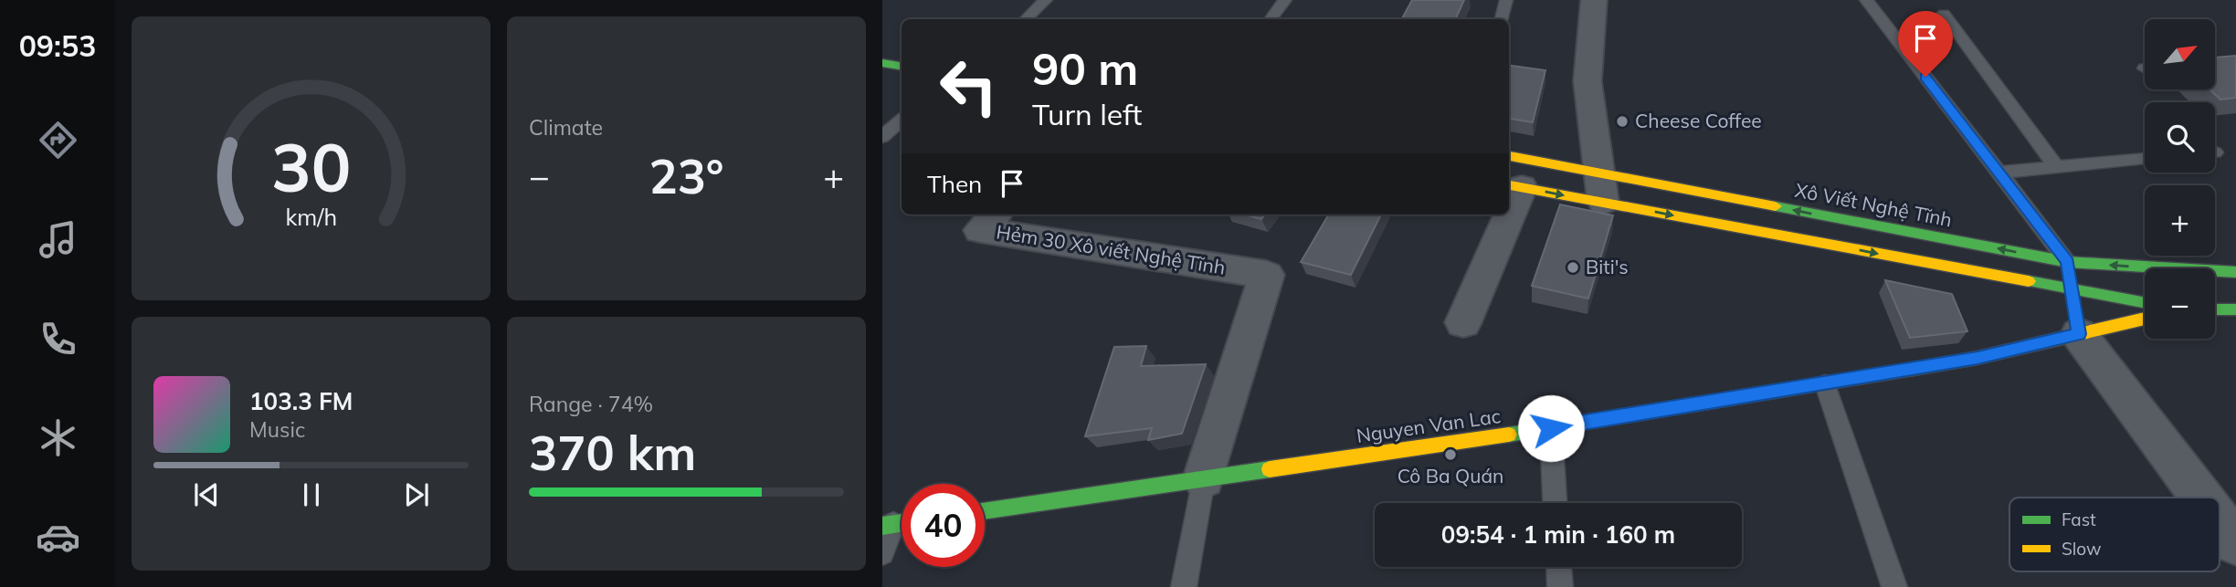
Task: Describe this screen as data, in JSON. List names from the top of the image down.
{
  "streets": {
    "main road": ["Xô Viết Nghệ Tĩnh", "Nguyen Van Lac"],
    "street": ["Hẻm 30 Xô viết Nghệ Tĩnh"]
  },
  "crossings": [
    ["Xô Viết Nghệ Tĩnh", "Nguyen Van Lac"],
    ["Hẻm 30 Xô viết Nghệ Tĩnh", "Nguyen Van Lac"]
  ],
  "places": ["Cheese Coffee", "Biti's", "Cô Ba Quán"],
  "legend": ["Fast", "Slow"],
  "north": "top right",
  "page": {
    "tabs": "09:53",
    "tile": [
      "Climate",
      ["Range · 74%", "370 km"]
    ],
    "map_buttons": ["+", "−"],
    "turn": ["90 m", "Turn left"],
    "heat": ["−", "23°", "+"],
    "then": "Then",
    "song": ["103.3 FM", "Music"],
    "limit": "40",
    "trip": "09:54 · 1 min · 160 m",
    "gauge": ["30", "km/h"]
  }
}
